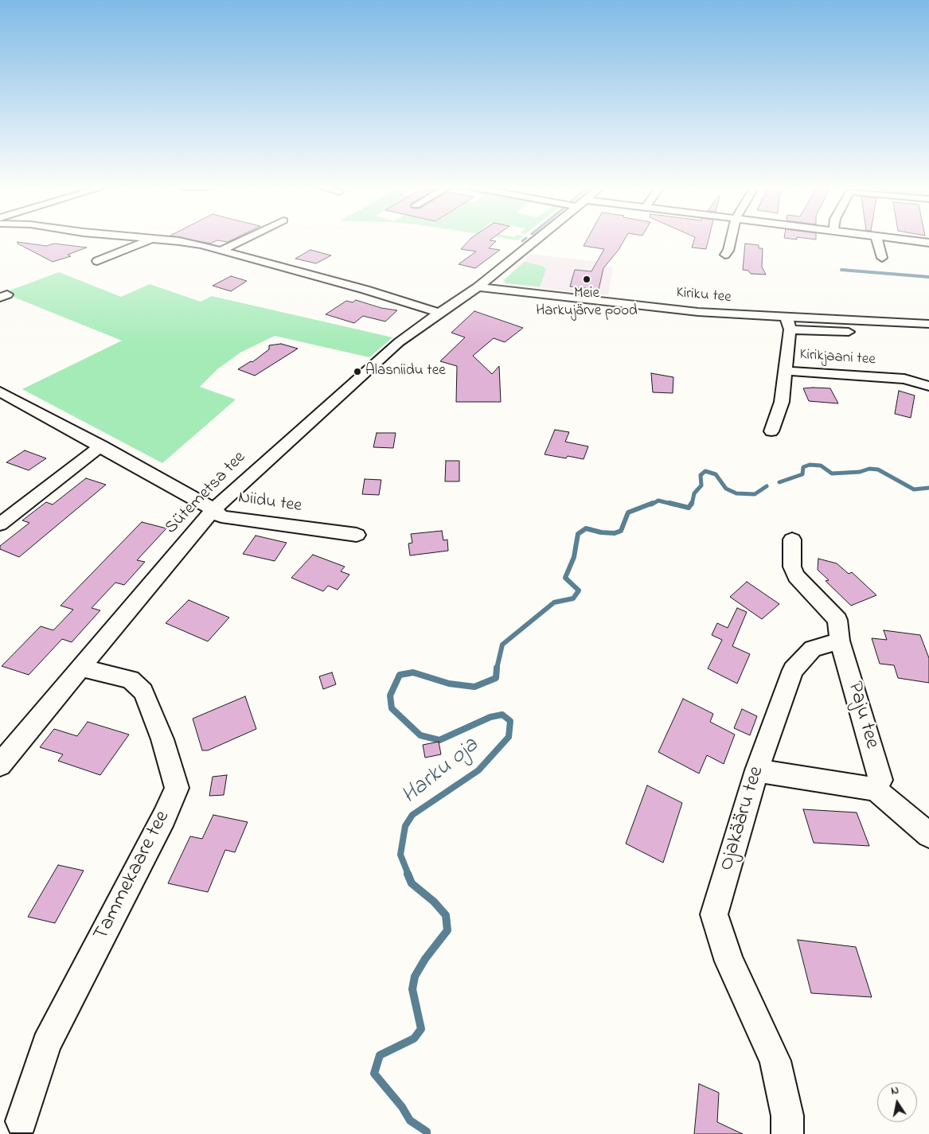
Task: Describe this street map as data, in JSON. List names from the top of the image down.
{
  "streets": {
    "street": [
      "Kiriku tee",
      "Kirikjaani tee",
      "Sütemetsa tee",
      "Niidu tee",
      "Paju tee",
      "Ojakääru tee",
      "Tammekaare tee"
    ]
  },
  "crossings": [
    ["Kiriku tee", "Kirikjaani tee"],
    ["Kiriku tee", "Sütemetsa tee"],
    ["Sütemetsa tee", "Niidu tee"],
    ["Sütemetsa tee", "Tammekaare tee"],
    ["Paju tee", "Ojakääru tee"]
  ],
  "water": ["Harku oja"],
  "places": ["Meie Harkujärve pood", "Alasniidu tee"],
  "north": "top"
}
